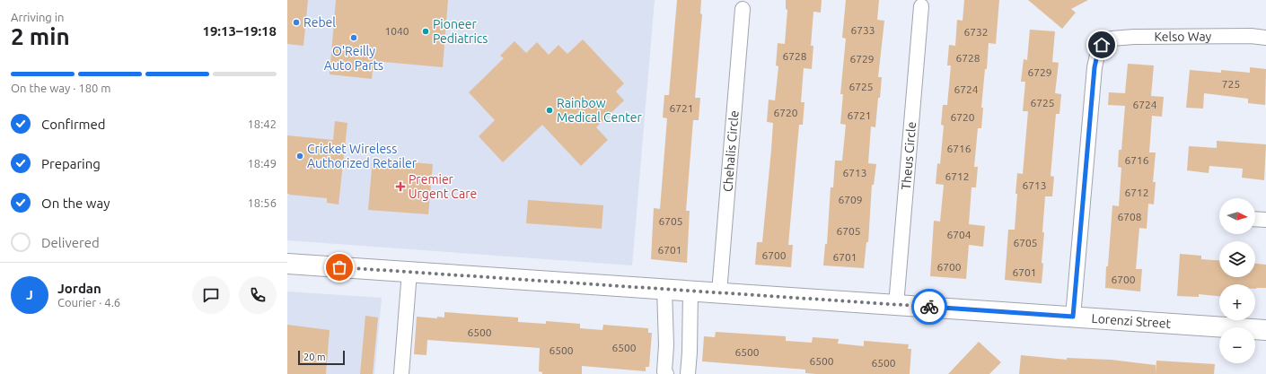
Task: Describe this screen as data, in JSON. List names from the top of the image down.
{
  "streets": {
    "street": [
      "Kelso Way",
      "Chehalis Circle",
      "Theus Circle",
      "Lorenzi Street"
    ]
  },
  "crossings": [
    ["Kelso Way", "Lorenzi Street"],
    ["Chehalis Circle", "Lorenzi Street"],
    ["Theus Circle", "Lorenzi Street"]
  ],
  "places": {
    "other": [
      "Rebel",
      "Pioneer Pediatrics",
      "O'Reilly Auto Parts",
      "Rainbow Medical Center",
      "Cricket Wireless Authorized Retailer"
    ],
    "health": ["Premier Urgent Care"]
  },
  "house_numbers": [
    "6733",
    "1040",
    "6732",
    "6728",
    "6728",
    "6729",
    "6729",
    "725",
    "6725",
    "6724",
    "6725",
    "6724",
    "6721",
    "6720",
    "6721",
    "6720",
    "6716",
    "6716",
    "6713",
    "6712",
    "6713",
    "6712",
    "6709",
    "6708",
    "6705",
    "6705",
    "6704",
    "6705",
    "6701",
    "6700",
    "6701",
    "6700",
    "6701",
    "6700",
    "6500",
    "6500",
    "6500",
    "6500",
    "6500",
    "6500"
  ],
  "scale_bar": "20 m",
  "north": "right",
  "page": {
    "heading": ["2 min", "Arriving in", "19:13–19:18"],
    "panel": ["Jordan", "Courier · 4.6"],
    "bar": "On the way · 180 m",
    "list": [
      ["Confirmed", "18:42"],
      ["Preparing", "18:49"],
      ["On the way", "18:56"],
      "Delivered"
    ],
    "map_buttons": ["+", "−"],
    "round": "J",
    "scale": "20 m"
  }
}
